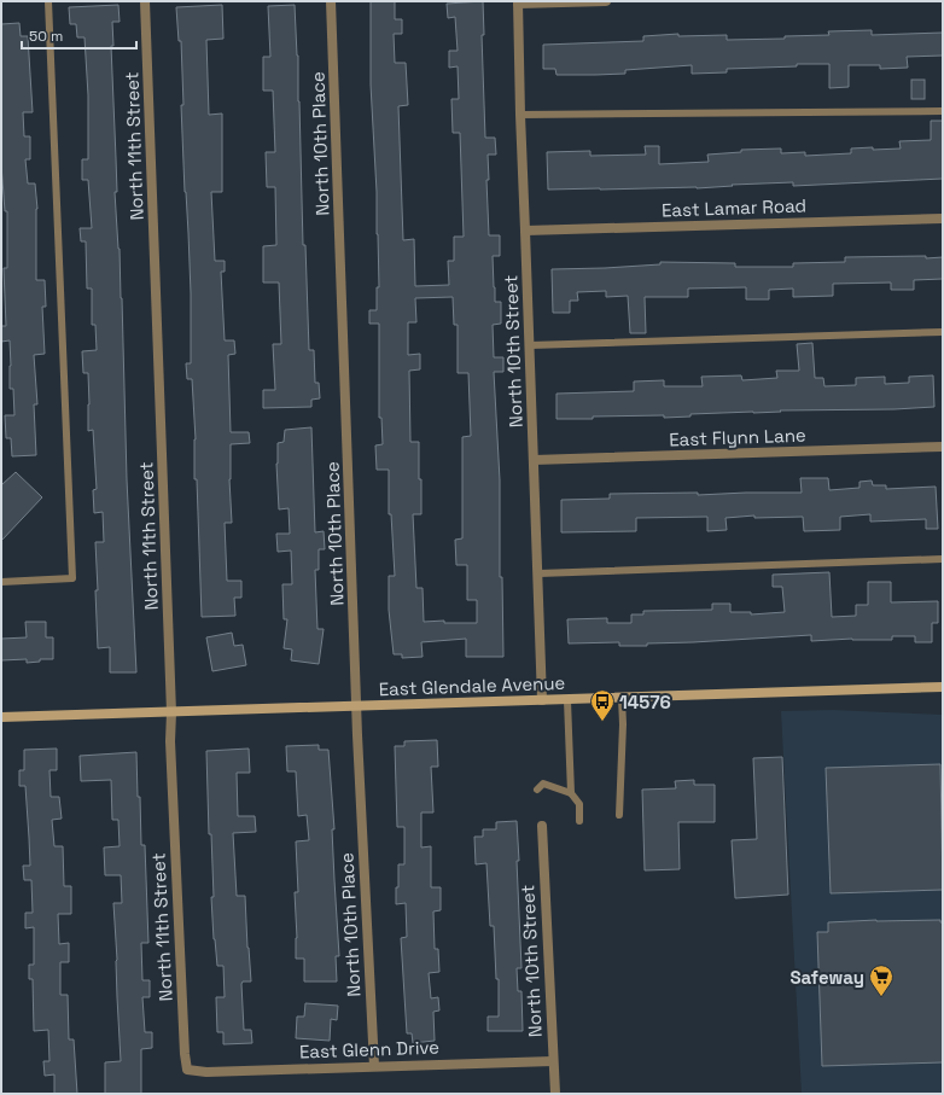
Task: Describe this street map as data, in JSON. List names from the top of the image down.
{
  "streets": {
    "main road": ["East Glendale Avenue"],
    "street": [
      "North 10th Place",
      "North 11th Street",
      "East Lamar Road",
      "North 10th Street",
      "East Flynn Lane",
      "East Glenn Drive"
    ]
  },
  "crossings": [
    ["North 10th Place", "East Glendale Avenue"],
    ["North 10th Place", "East Glenn Drive"],
    ["North 11th Street", "East Glendale Avenue"],
    ["North 11th Street", "East Glenn Drive"],
    ["East Lamar Road", "North 10th Street"],
    ["North 10th Street", "East Flynn Lane"],
    ["North 10th Street", "East Glendale Avenue"],
    ["North 10th Street", "East Glenn Drive"]
  ],
  "places": {
    "bus stop": ["14576"],
    "supermarket": ["Safeway"]
  },
  "scale_bar": "50 m"
}
